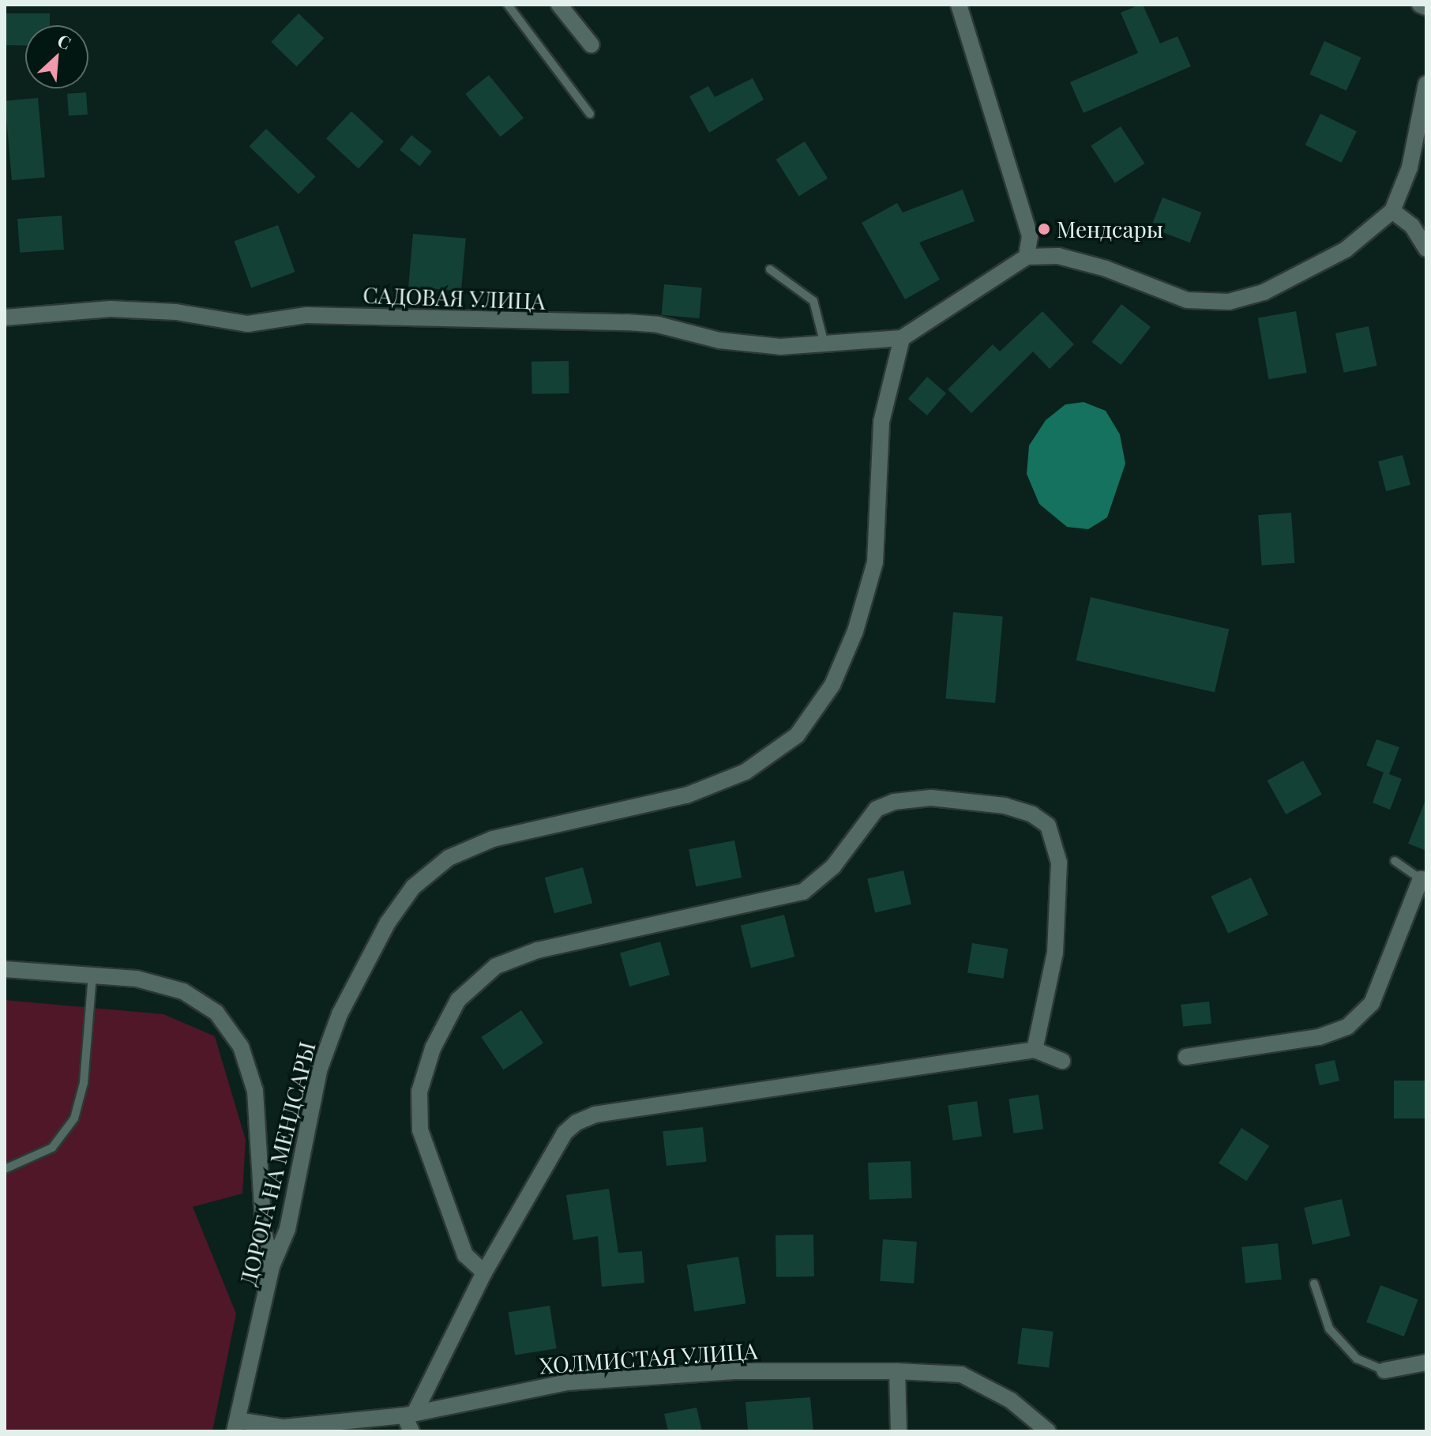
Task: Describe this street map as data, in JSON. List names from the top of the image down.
{
  "streets": {
    "street": ["САДОВАЯ УЛИЦА", "ДОРОГА НА МЕНДСАРЫ", "ХОЛМИСТАЯ УЛИЦА"]
  },
  "crossings": [
    ["САДОВАЯ УЛИЦА", "ДОРОГА НА МЕНДСАРЫ"],
    ["ДОРОГА НА МЕНДСАРЫ", "ХОЛМИСТАЯ УЛИЦА"]
  ],
  "places": ["Мендсары"],
  "north": "top right"
}
